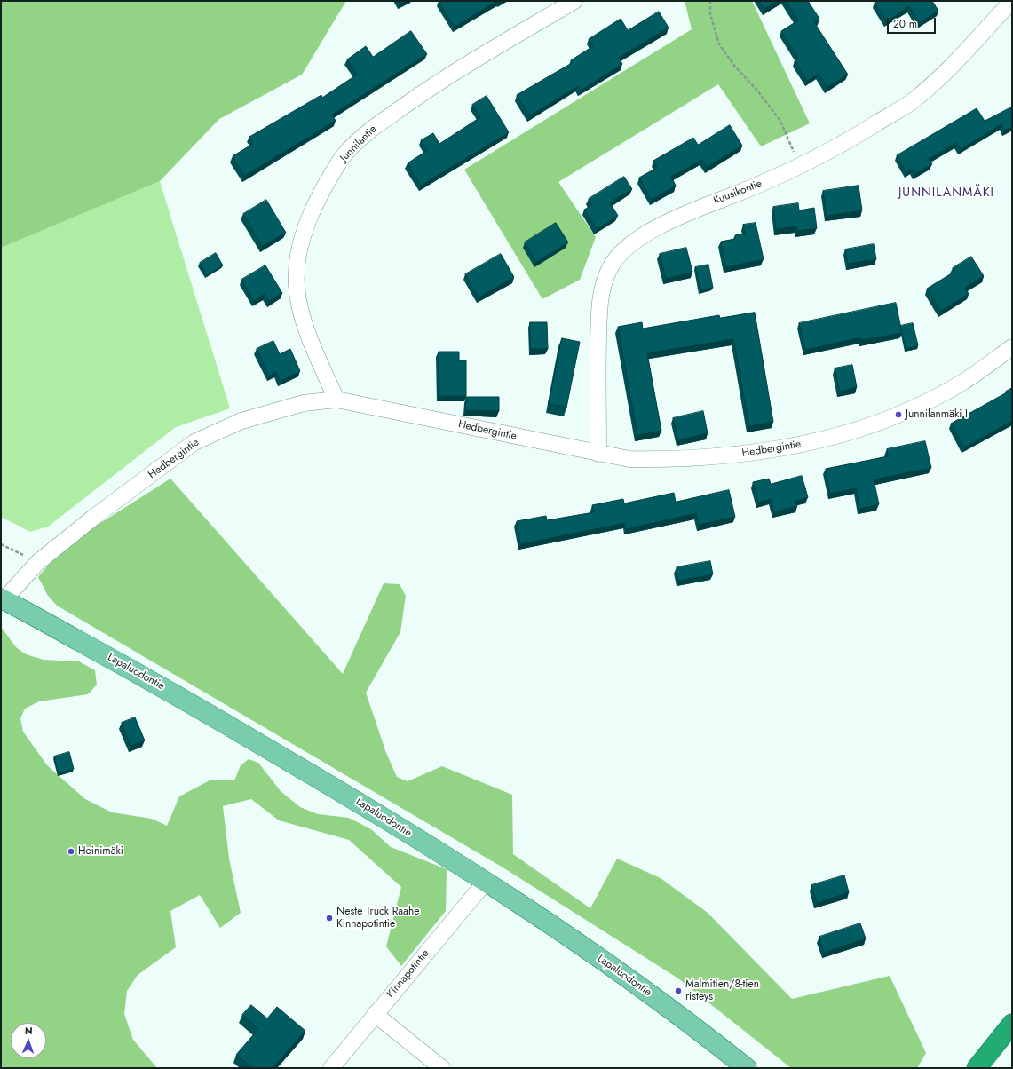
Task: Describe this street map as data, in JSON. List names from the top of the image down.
{
  "streets": {
    "main road": ["Lapaluodontie"],
    "street": [
      "Junnilantie",
      "Kuusikontie",
      "Hedbergintie",
      "Kinnapotintie"
    ]
  },
  "crossings": [
    ["Junnilantie", "Hedbergintie"],
    ["Kuusikontie", "Hedbergintie"],
    ["Hedbergintie", "Lapaluodontie"],
    ["Lapaluodontie", "Kinnapotintie"]
  ],
  "districts": ["JUNNILANMÄKI"],
  "places": [
    "Junnilanmäki I",
    "Heinimäki",
    "Neste Truck Raahe Kinnapotintie",
    "Malmitien/8-tien risteys"
  ],
  "scale_bar": "20 m",
  "north": "top"
}
